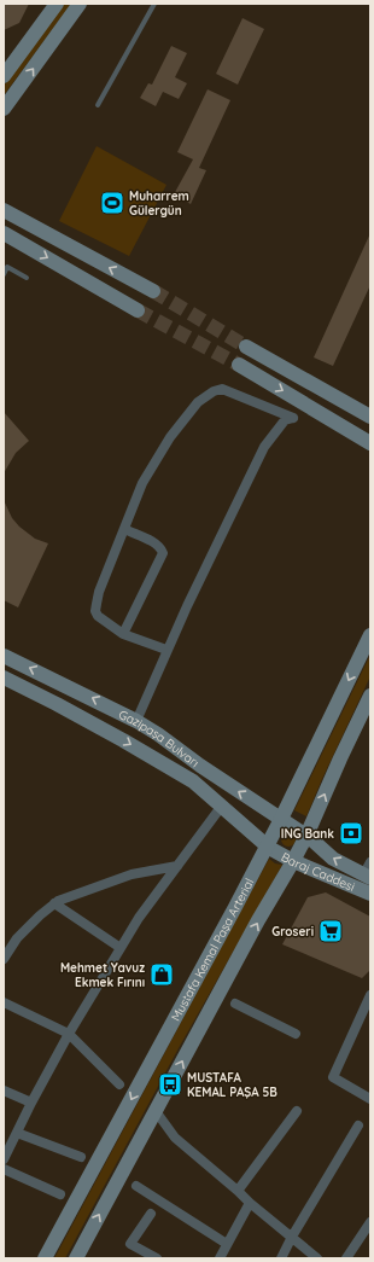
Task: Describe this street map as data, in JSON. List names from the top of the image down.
{
  "streets": {
    "main road": ["Gazipaşa Bulvarı", "Baraj Caddesi", "Mustafa Kemal Paşa Arterial"]
  },
  "crossings": [
    ["Gazipaşa Bulvarı", "Baraj Caddesi"],
    ["Gazipaşa Bulvarı", "Mustafa Kemal Paşa Arterial"],
    ["Baraj Caddesi", "Mustafa Kemal Paşa Arterial"]
  ],
  "places": {
    "sports": ["Muharrem Gülergün"],
    "bank": ["ING Bank"],
    "supermarket": ["Groseri"],
    "shop": ["Mehmet Yavuz Ekmek Fırını"],
    "bus stop": ["MUSTAFA KEMAL PAŞA 5B"]
  }
}
